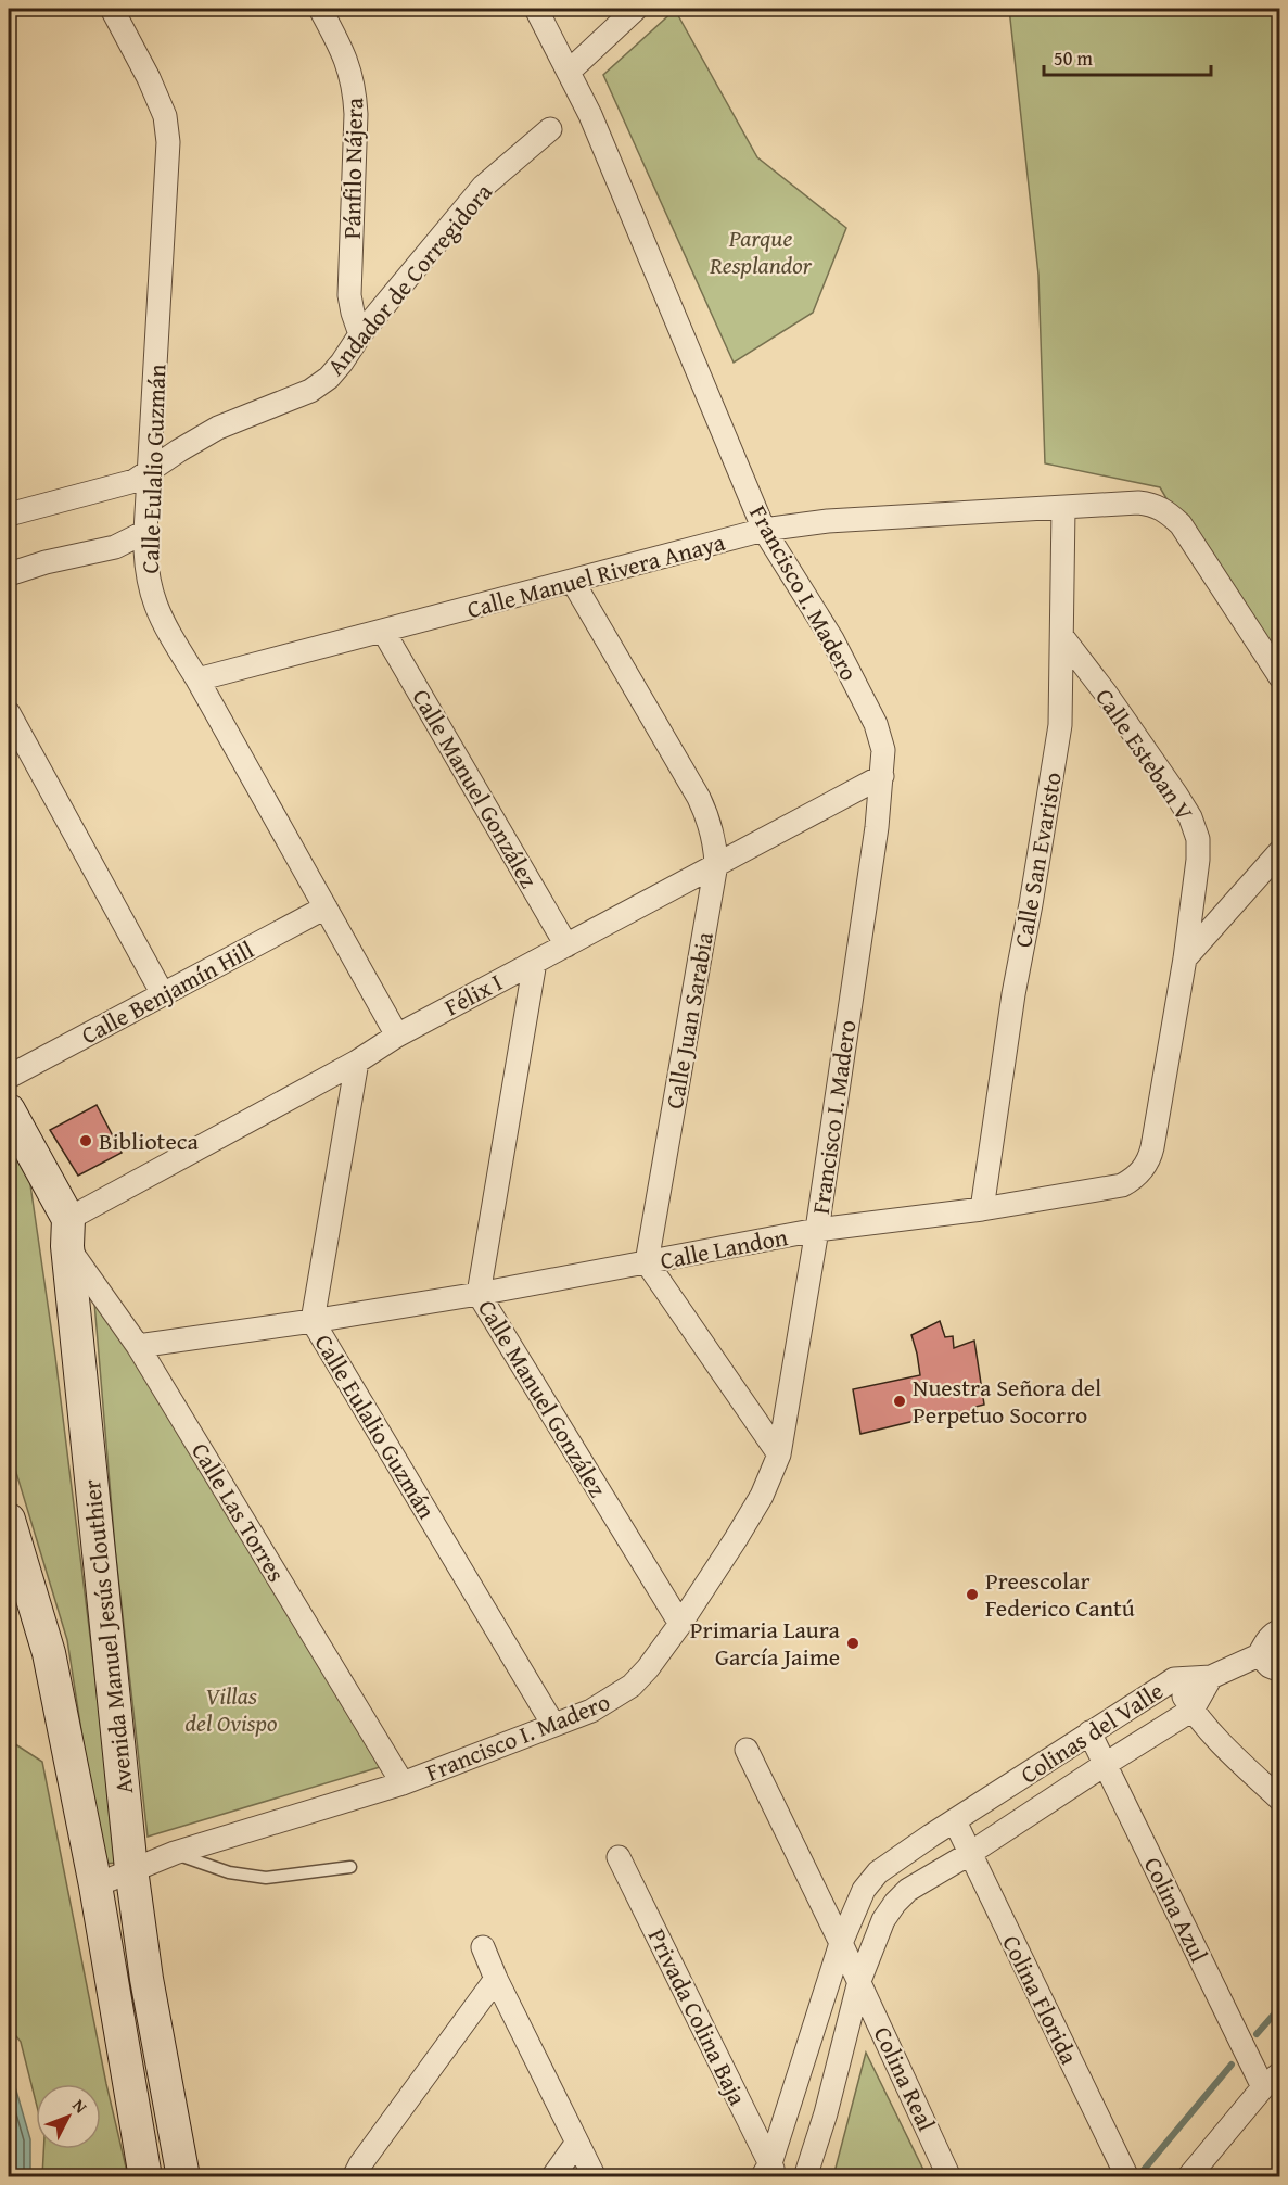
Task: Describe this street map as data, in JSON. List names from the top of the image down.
{
  "streets": {
    "street": [
      "Pánfilo Nájera",
      "Andador de Corregidora",
      "Calle Eulalio Guzmán",
      "Calle Manuel Rivera Anaya",
      "Francisco I. Madero",
      "Calle Esteban V",
      "Calle Manuel González",
      "Calle San Evaristo",
      "Calle Benjamín Hill",
      "Félix I",
      "Calle Juan Sarabia",
      "Calle Landon",
      "Calle Las Torres",
      "Avenida Manuel Jesús Clouthier",
      "Colinas del Valle",
      "Colina Azul",
      "Colina Florida",
      "Privada Colina Baja",
      "Colina Real"
    ]
  },
  "crossings": [
    ["Pánfilo Nájera", "Andador de Corregidora"],
    ["Andador de Corregidora", "Calle Eulalio Guzmán"],
    ["Calle Eulalio Guzmán", "Calle Manuel Rivera Anaya"],
    ["Calle Eulalio Guzmán", "Francisco I. Madero"],
    ["Calle Eulalio Guzmán", "Calle Benjamín Hill"],
    ["Calle Eulalio Guzmán", "Félix I"],
    ["Calle Eulalio Guzmán", "Calle Landon"],
    ["Calle Manuel Rivera Anaya", "Francisco I. Madero"],
    ["Calle Manuel Rivera Anaya", "Calle Manuel González"],
    ["Calle Manuel Rivera Anaya", "Calle San Evaristo"],
    ["Calle Manuel Rivera Anaya", "Calle Juan Sarabia"],
    ["Francisco I. Madero", "Calle Manuel González"],
    ["Francisco I. Madero", "Félix I"],
    ["Francisco I. Madero", "Calle Landon"],
    ["Francisco I. Madero", "Calle Las Torres"],
    ["Francisco I. Madero", "Avenida Manuel Jesús Clouthier"],
    ["Calle Esteban V", "Calle San Evaristo"],
    ["Calle Esteban V", "Calle Landon"],
    ["Calle Manuel González", "Félix I"],
    ["Calle Manuel González", "Calle Landon"],
    ["Calle San Evaristo", "Calle Landon"],
    ["Félix I", "Calle Juan Sarabia"],
    ["Félix I", "Calle Las Torres"],
    ["Félix I", "Avenida Manuel Jesús Clouthier"],
    ["Calle Juan Sarabia", "Calle Landon"],
    ["Calle Landon", "Calle Las Torres"],
    ["Calle Las Torres", "Avenida Manuel Jesús Clouthier"],
    ["Colinas del Valle", "Colina Azul"],
    ["Colinas del Valle", "Colina Florida"],
    ["Colinas del Valle", "Privada Colina Baja"],
    ["Colinas del Valle", "Colina Real"]
  ],
  "parks": ["Parque Resplandor", "Villas del Ovispo"],
  "places": [
    "Biblioteca",
    "Nuestra Señora del Perpetuo Socorro",
    "Preescolar Federico Cantú",
    "Primaria Laura García Jaime"
  ],
  "scale_bar": "50 m",
  "north": "top right"
}
